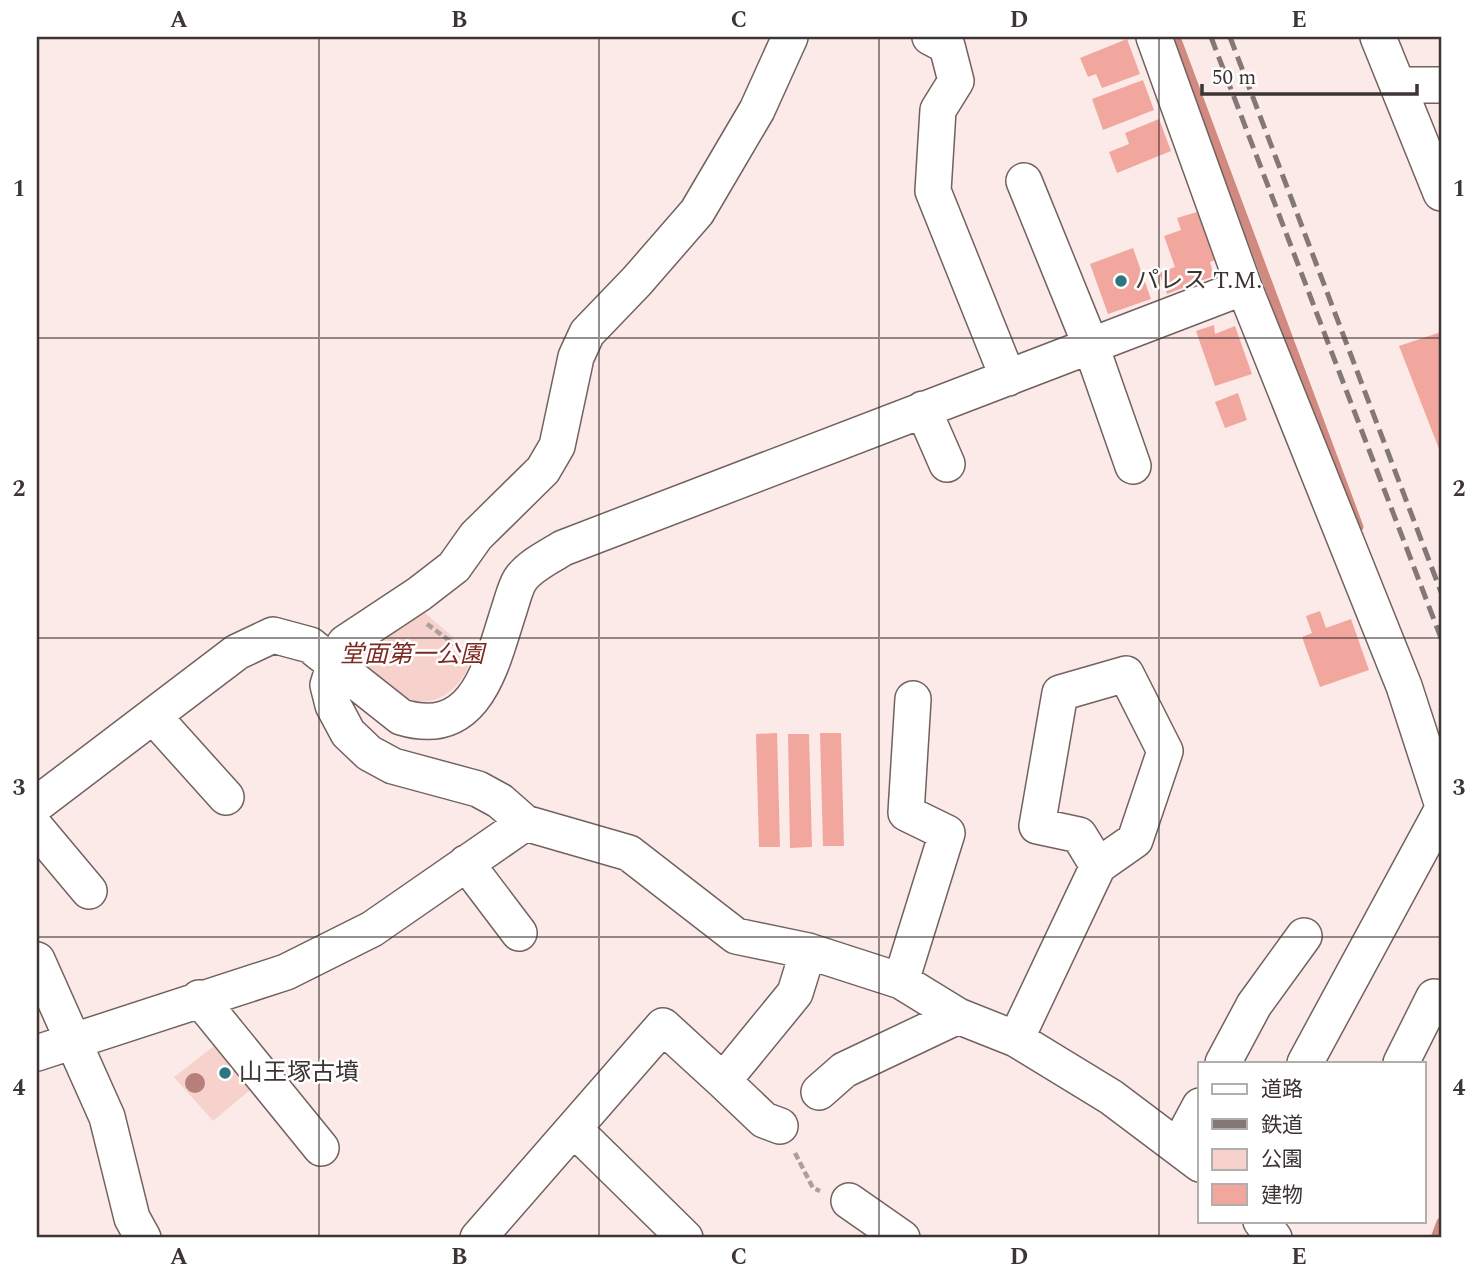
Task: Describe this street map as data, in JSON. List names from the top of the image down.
{
  "parks": ["堂面第一公園"],
  "places": ["パレス T.M.", "山王塚古墳"],
  "legend": [
    "道路",
    "鉄道",
    "公園",
    "建物"
  ],
  "scale_bar": "50 m",
  "grid": {
    "columns": [
      "A",
      "B",
      "C",
      "D",
      "E"
    ],
    "rows": [
      "1",
      "2",
      "3",
      "4"
    ]
  }
}
